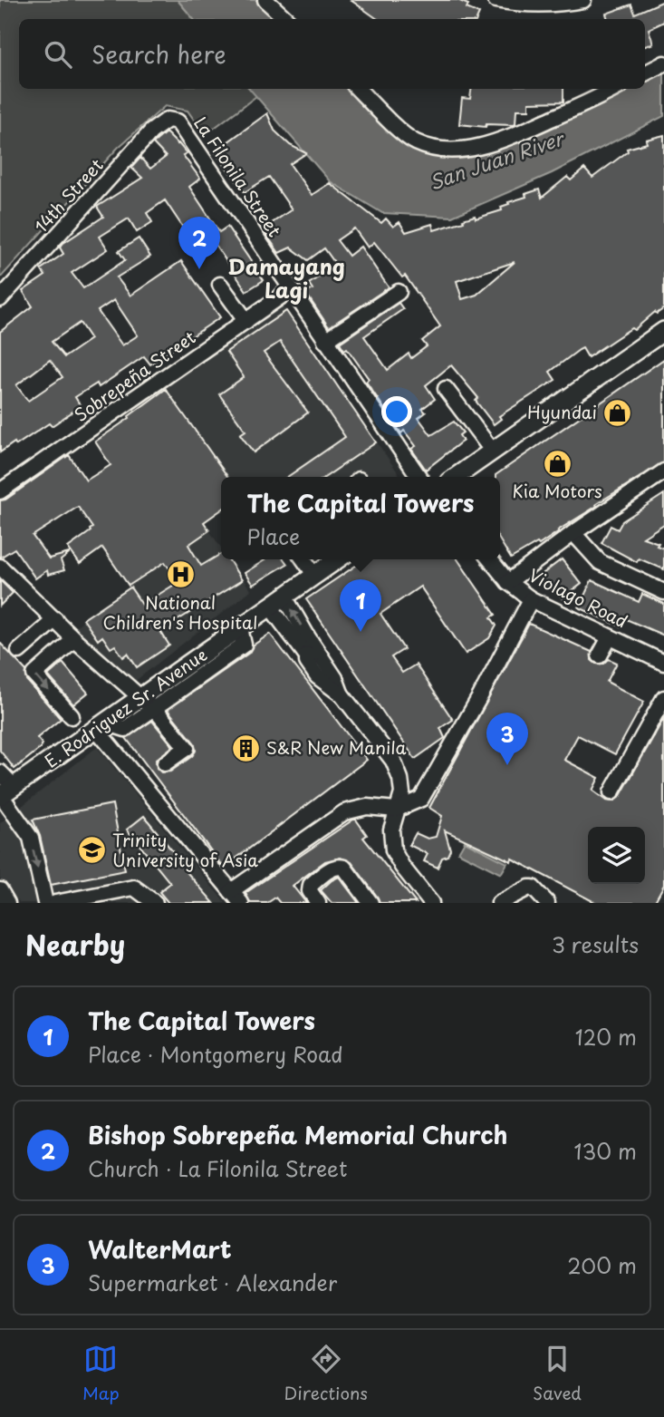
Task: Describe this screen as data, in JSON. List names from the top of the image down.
{
  "streets": {
    "main road": ["E. Rodriguez Sr. Avenue"],
    "street": [
      "La Filonila Street",
      "14th Street",
      "Sobrepeña Street",
      "Violago Road"
    ]
  },
  "crossings": [
    ["La Filonila Street", "14th Street"],
    ["La Filonila Street", "Sobrepeña Street"]
  ],
  "districts": ["Damayang Lagi"],
  "water": ["San Juan River"],
  "places": {
    "shop": ["Hyundai", "Kia Motors"],
    "hospital": ["National Children's Hospital"],
    "building": ["S&R New Manila"],
    "school or university": ["Trinity University of Asia"]
  },
  "page": {
    "search": "Search here",
    "pins": ["2", "1", "3"],
    "popup": ["The Capital Towers", "Place"],
    "heading": ["Nearby", "3 results"],
    "list": [
      {
        "mark": "1",
        "name": "The Capital Towers",
        "note": "Place · Montgomery Road",
        "value": "120 m"
      },
      {
        "mark": "2",
        "name": "Bishop Sobrepeña Memorial Church",
        "note": "Church · La Filonila Street",
        "value": "130 m"
      },
      {
        "mark": "3",
        "name": "WalterMart",
        "note": "Supermarket · Alexander",
        "value": "200 m"
      }
    ],
    "nav": ["Map", "Directions", "Saved"]
  }
}
